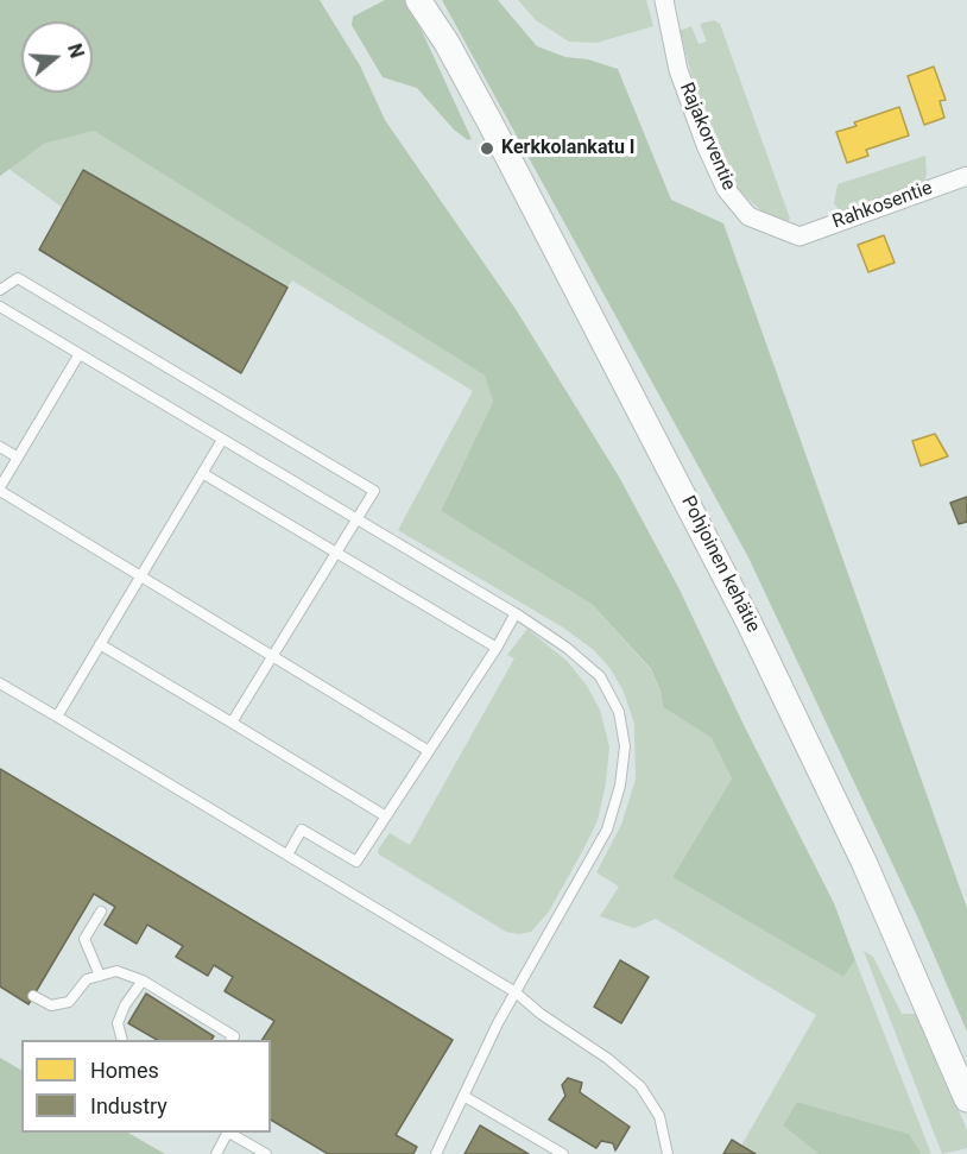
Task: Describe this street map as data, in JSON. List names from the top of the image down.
{
  "streets": {
    "main road": ["Pohjoinen kehätie"],
    "street": ["Rajakorventie", "Rahkosentie"]
  },
  "crossings": [
    ["Rajakorventie", "Rahkosentie"]
  ],
  "places": ["Kerkkolankatu I"],
  "legend": ["Homes", "Industry"],
  "north": "right"
}
